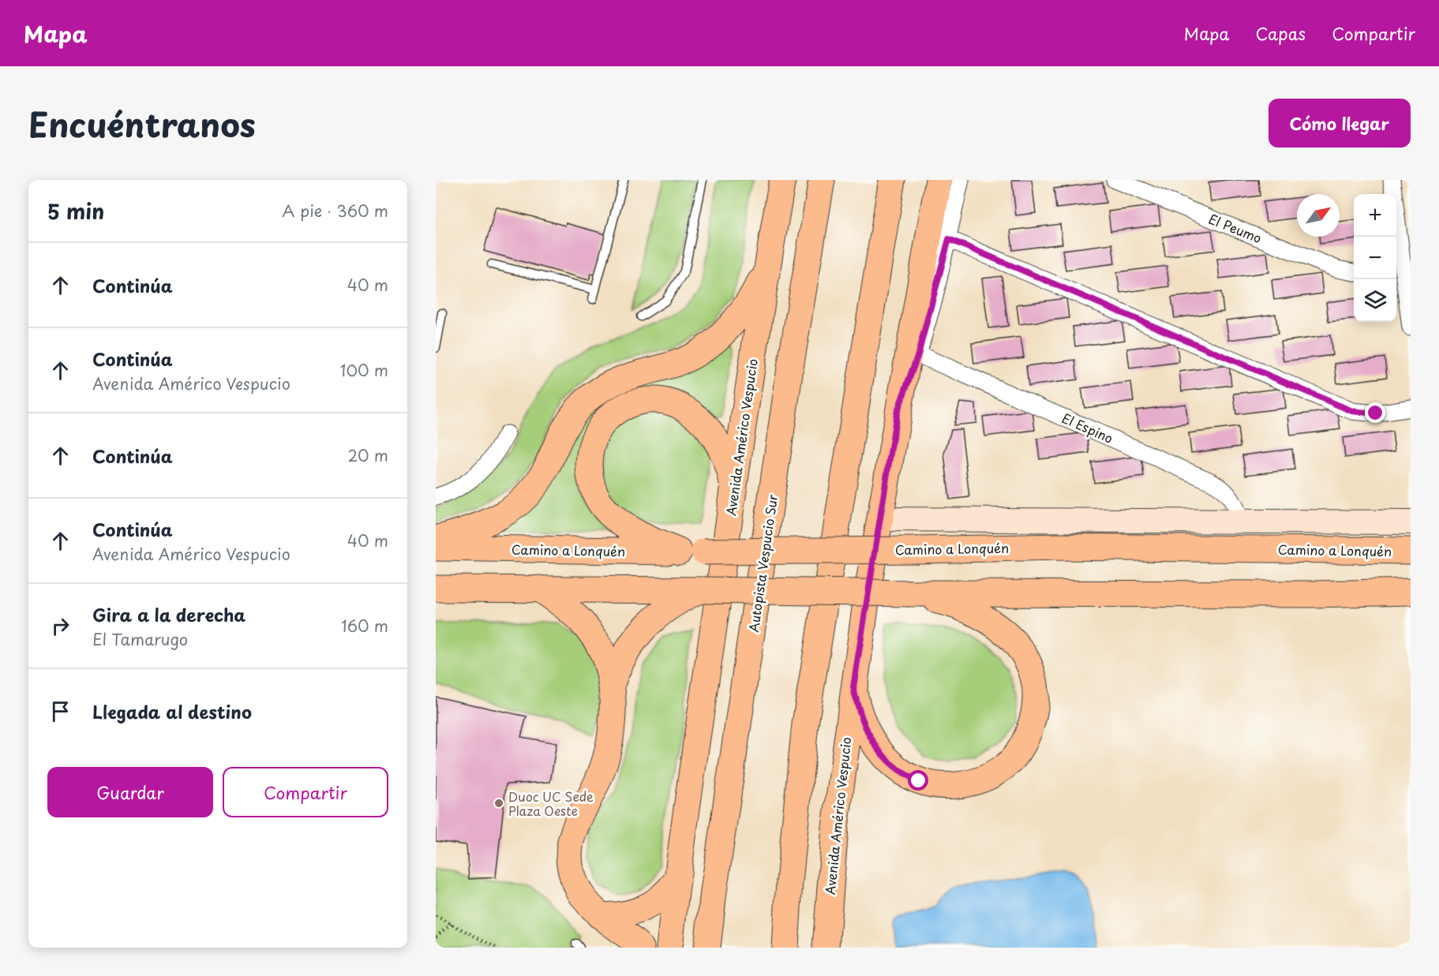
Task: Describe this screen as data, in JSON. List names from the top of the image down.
{
  "streets": {
    "main road": ["Avenida Américo Vespucio", "Camino a Lonquén", "Autopista Vespucio Sur"],
    "street": ["El Peumo", "El Espino"]
  },
  "places": ["Duoc UC Sede Plaza Oeste"],
  "north": "top right",
  "page": {
    "header": "Mapa",
    "nav": ["Mapa", "Capas", "Compartir"],
    "title": "Encuéntranos",
    "buttons": [
      "Cómo llegar",
      ["Guardar", "Compartir"]
    ],
    "heading": ["5 min", "A pie · 360 m"],
    "map_buttons": ["+", "−"],
    "list": [
      ["Continúa", "40 m"],
      ["Continúa", "Avenida Américo Vespucio", "100 m"],
      ["Continúa", "20 m"],
      ["Continúa", "Avenida Américo Vespucio", "40 m"],
      ["Gira a la derecha", "El Tamarugo", "160 m"],
      "Llegada al destino"
    ]
  }
}
